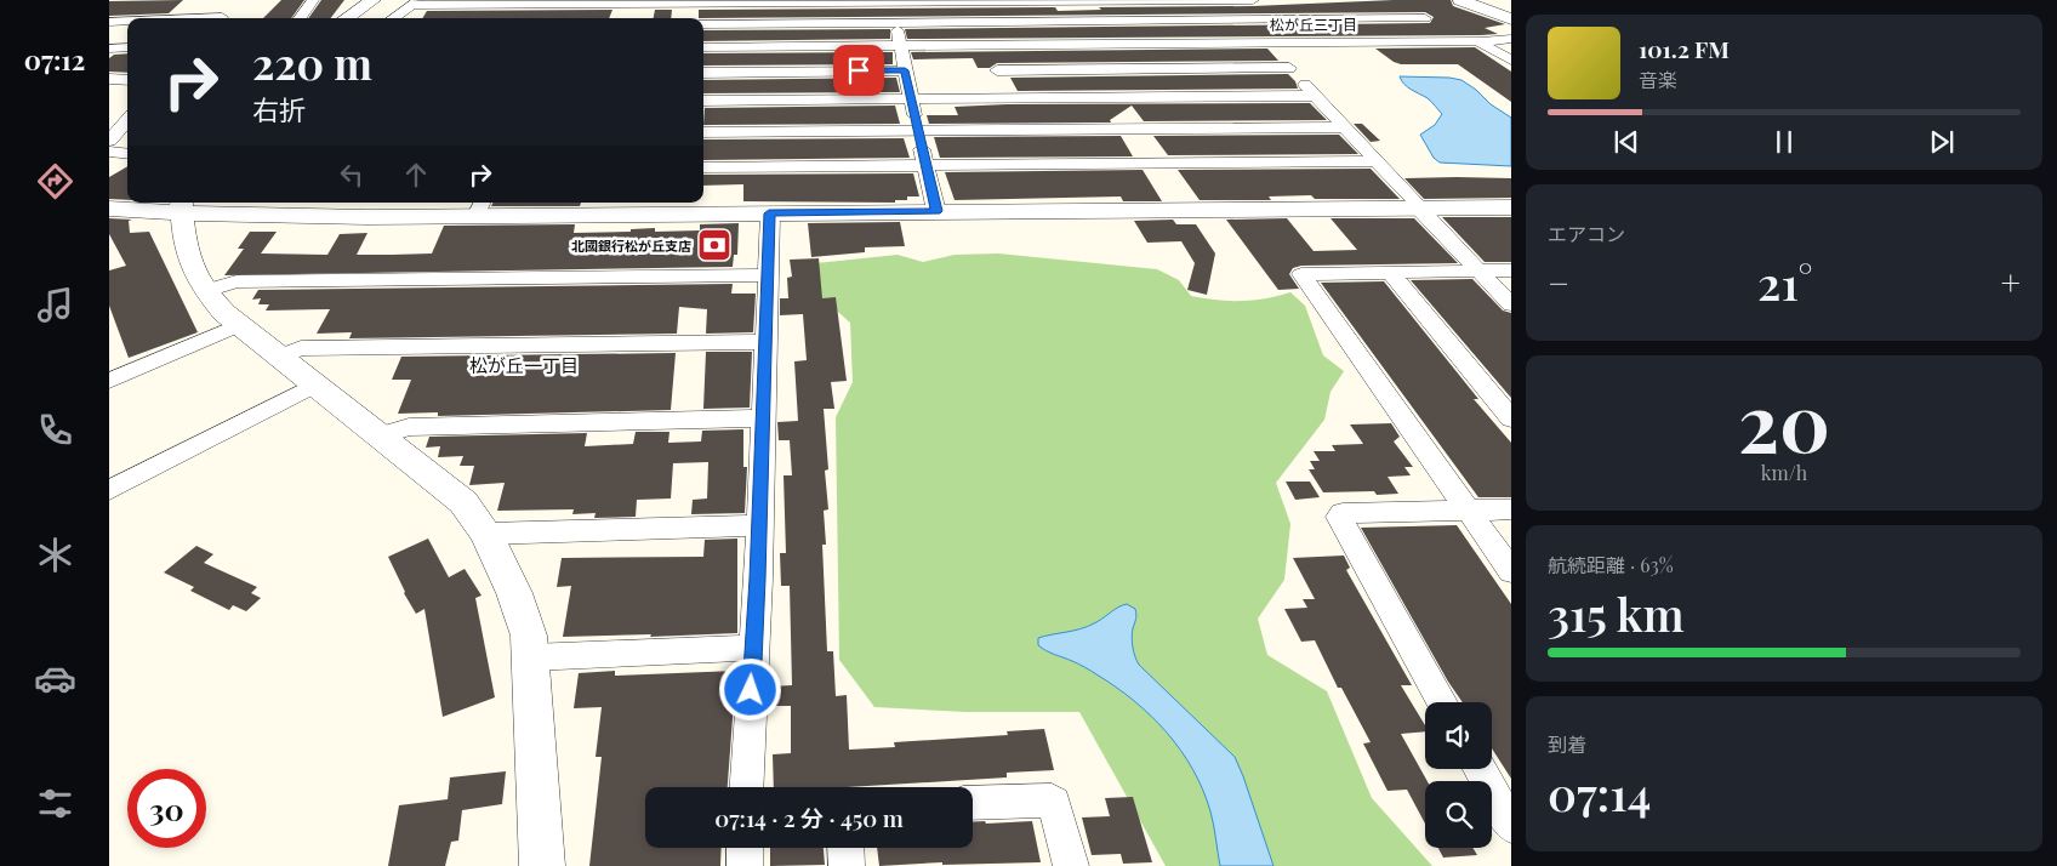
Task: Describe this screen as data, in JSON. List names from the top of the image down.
{
  "districts": ["松が丘三丁目", "松が丘一丁目"],
  "places": {
    "bank": ["北國銀行松が丘支店"]
  },
  "page": {
    "tabs": "07:12",
    "turn": ["220 m", "右折"],
    "song": ["101.2 FM", "音楽"],
    "tile": [
      "エアコン",
      ["20", "km/h"],
      ["航続距離 · 63%", "315 km"],
      ["到着", "07:14"]
    ],
    "heat": ["−", "21°", "+"],
    "limit": "30",
    "trip": "07:14 · 2 分 · 450 m"
  }
}
